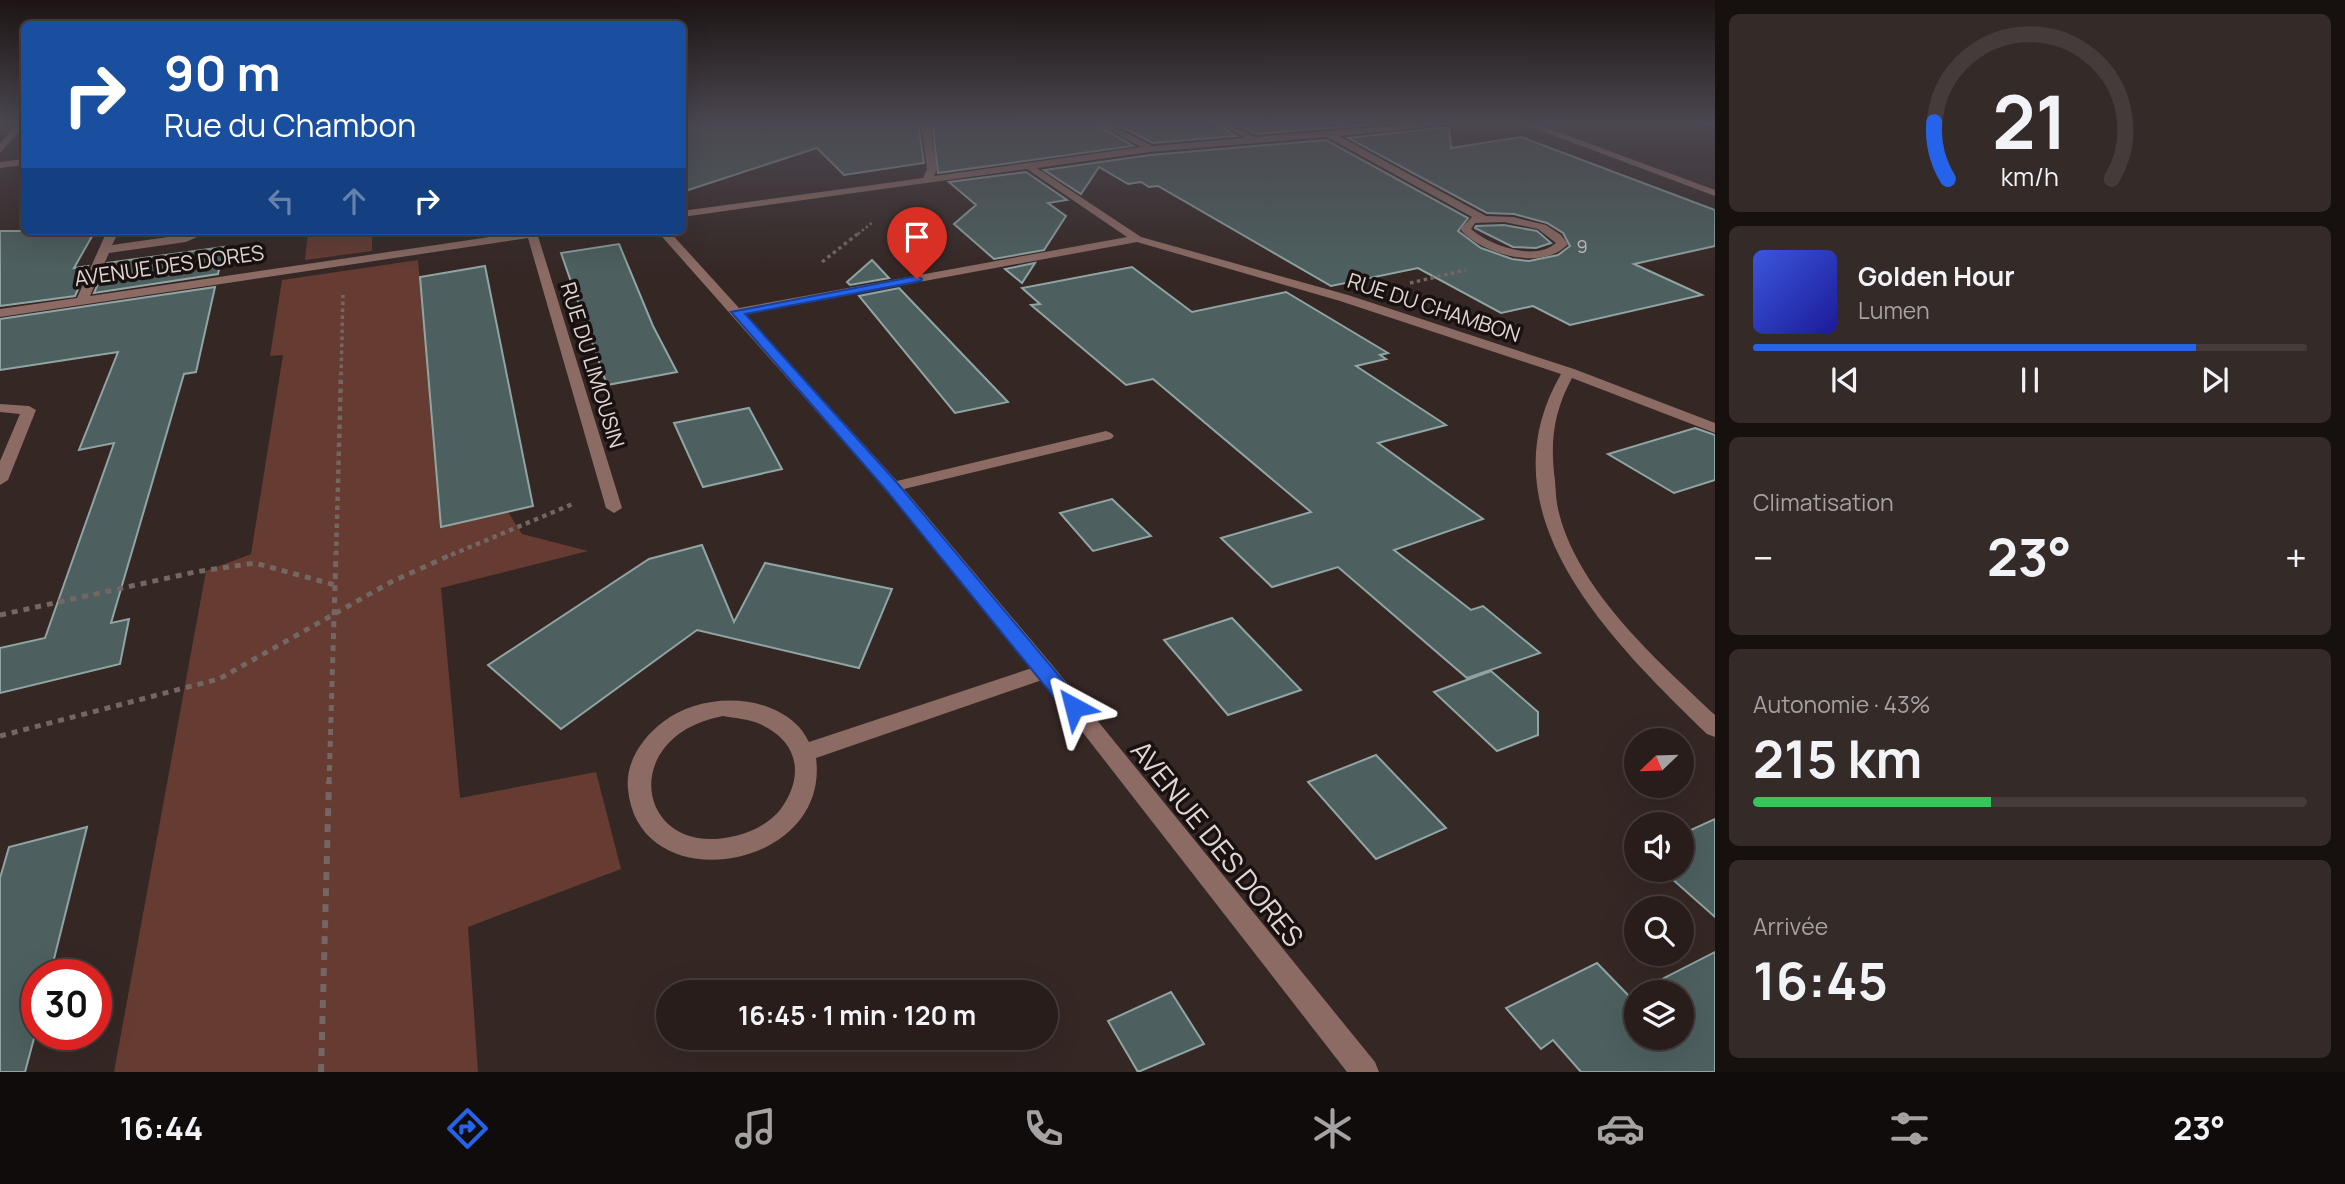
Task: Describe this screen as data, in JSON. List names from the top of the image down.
{
  "streets": {
    "street": ["AVENUE DES DORES", "RUE DU CHAMBON", "RUE DU LIMOUSIN"]
  },
  "crossings": [
    ["AVENUE DES DORES", "RUE DU CHAMBON"]
  ],
  "house_numbers": ["9"],
  "north": "bottom left",
  "page": {
    "turn": ["90 m", "Rue du Chambon"],
    "song": ["Golden Hour", "Lumen"],
    "tile": [
      "Climatisation",
      ["Autonomie · 43%", "215 km"],
      ["Arrivée", "16:45"]
    ],
    "heat": ["−", "23°", "+"],
    "limit": "30",
    "trip": "16:45 · 1 min · 120 m",
    "tabs": ["16:44", "23°"],
    "gauge": ["21", "km/h"]
  }
}
